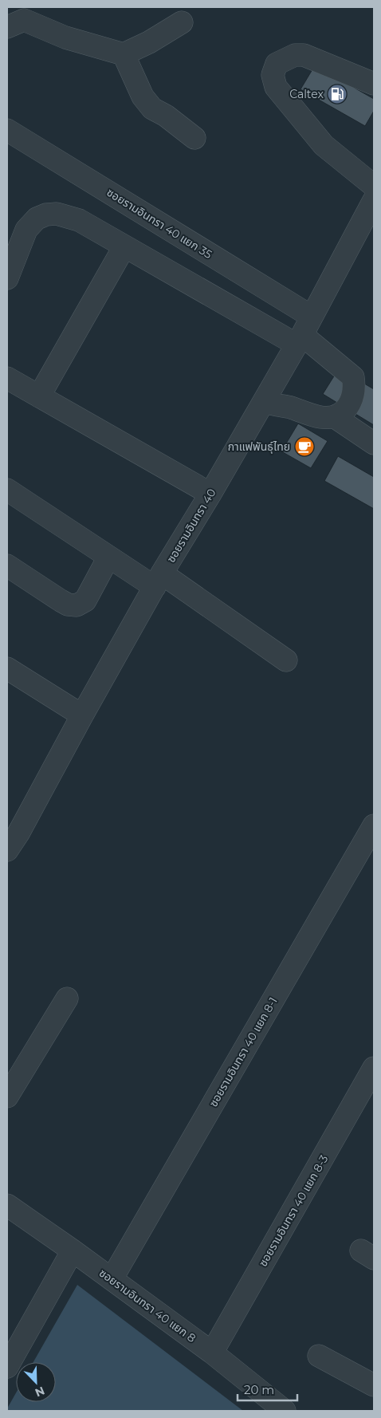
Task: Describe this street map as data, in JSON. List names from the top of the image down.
{
  "streets": {
    "street": [
      "ซอยรามอินทรา 40 แยก 35",
      "ซอยรามอินทรา 40",
      "ซอยรามอินทรา 40 แยก 8-1",
      "ซอยรามอินทรา 40 แยก 8-3",
      "ซอยรามอินทรา 40 แยก 8"
    ]
  },
  "crossings": [
    ["ซอยรามอินทรา 40 แยก 35", "ซอยรามอินทรา 40"],
    ["ซอยรามอินทรา 40 แยก 8-1", "ซอยรามอินทรา 40 แยก 8"],
    ["ซอยรามอินทรา 40 แยก 8-3", "ซอยรามอินทรา 40 แยก 8"]
  ],
  "places": {
    "fuel station": ["Caltex"],
    "cafe": ["กาแฟพันธุ์ไทย"]
  },
  "scale_bar": "20 m",
  "north": "bottom right"
}
